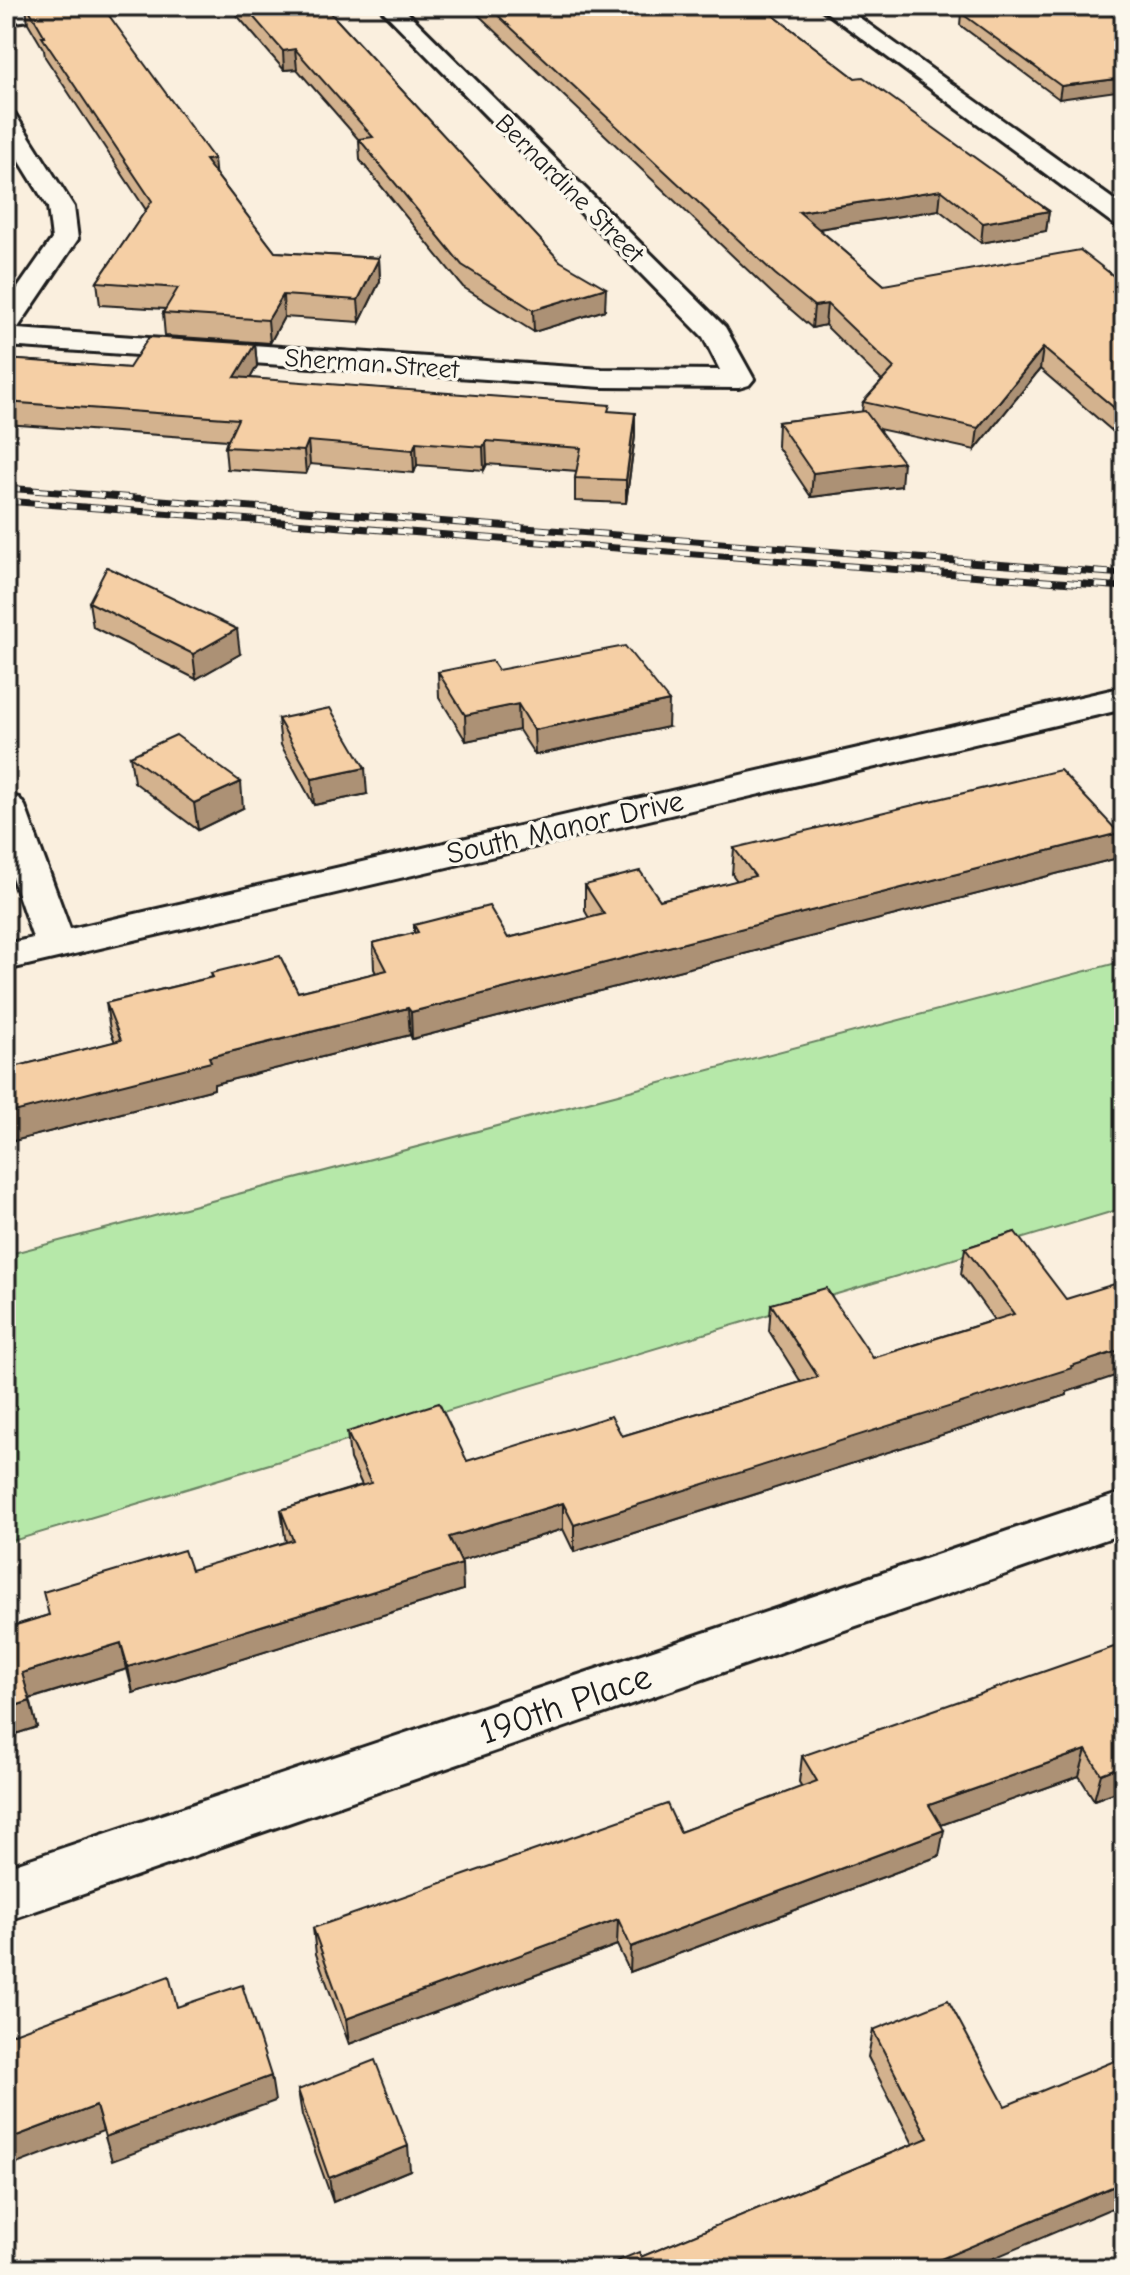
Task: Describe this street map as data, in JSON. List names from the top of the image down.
{
  "streets": {
    "street": [
      "Bernardine Street",
      "Sherman Street",
      "South Manor Drive",
      "190th Place"
    ]
  },
  "crossings": [
    ["Bernardine Street", "Sherman Street"]
  ]
}
